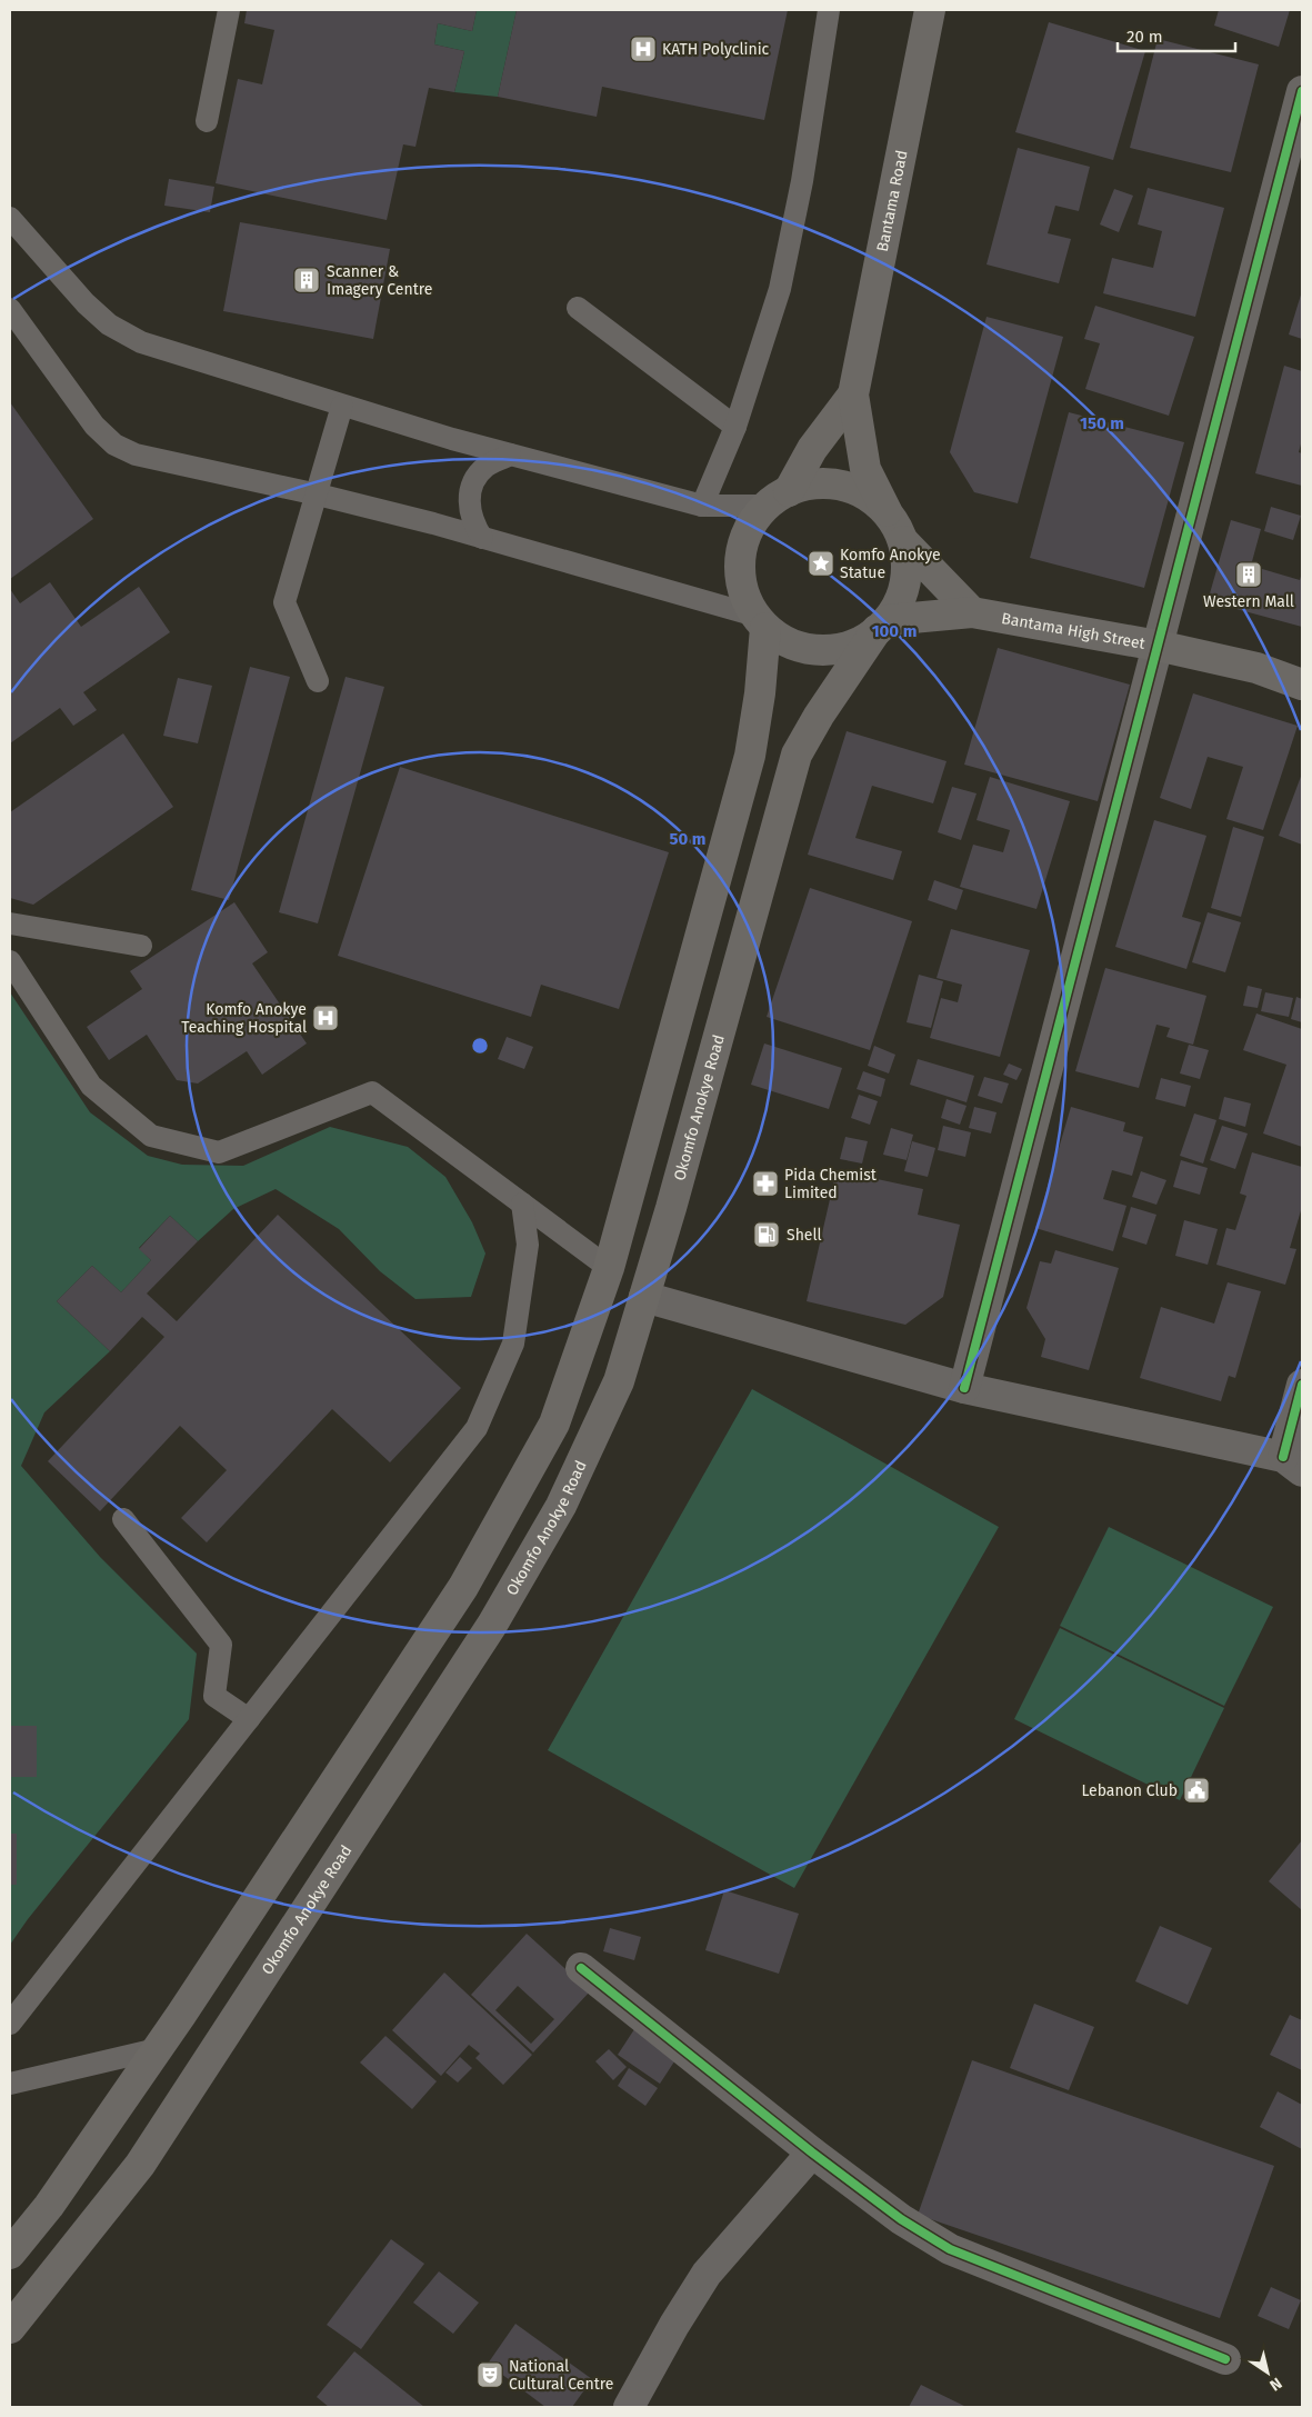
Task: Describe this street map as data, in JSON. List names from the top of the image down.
{
  "streets": {
    "main road": ["Bantama Road", "Bantama High Street", "Okomfo Anokye Road"]
  },
  "crossings": [
    ["Bantama High Street", "Okomfo Anokye Road"]
  ],
  "places": {
    "hospital": ["KATH Polyclinic", "Komfo Anokye Teaching Hospital"],
    "building": ["Scanner & Imagery Centre", "Western Mall"],
    "place": ["Komfo Anokye Statue"],
    "pharmacy": ["Pida Chemist Limited"],
    "fuel station": ["Shell"],
    "public building": ["Lebanon Club"],
    "theatre": ["National Cultural Centre"]
  },
  "scale_bar": "20 m",
  "north": "bottom right",
  "rings": ["150 m", "100 m", "50 m"]
}
